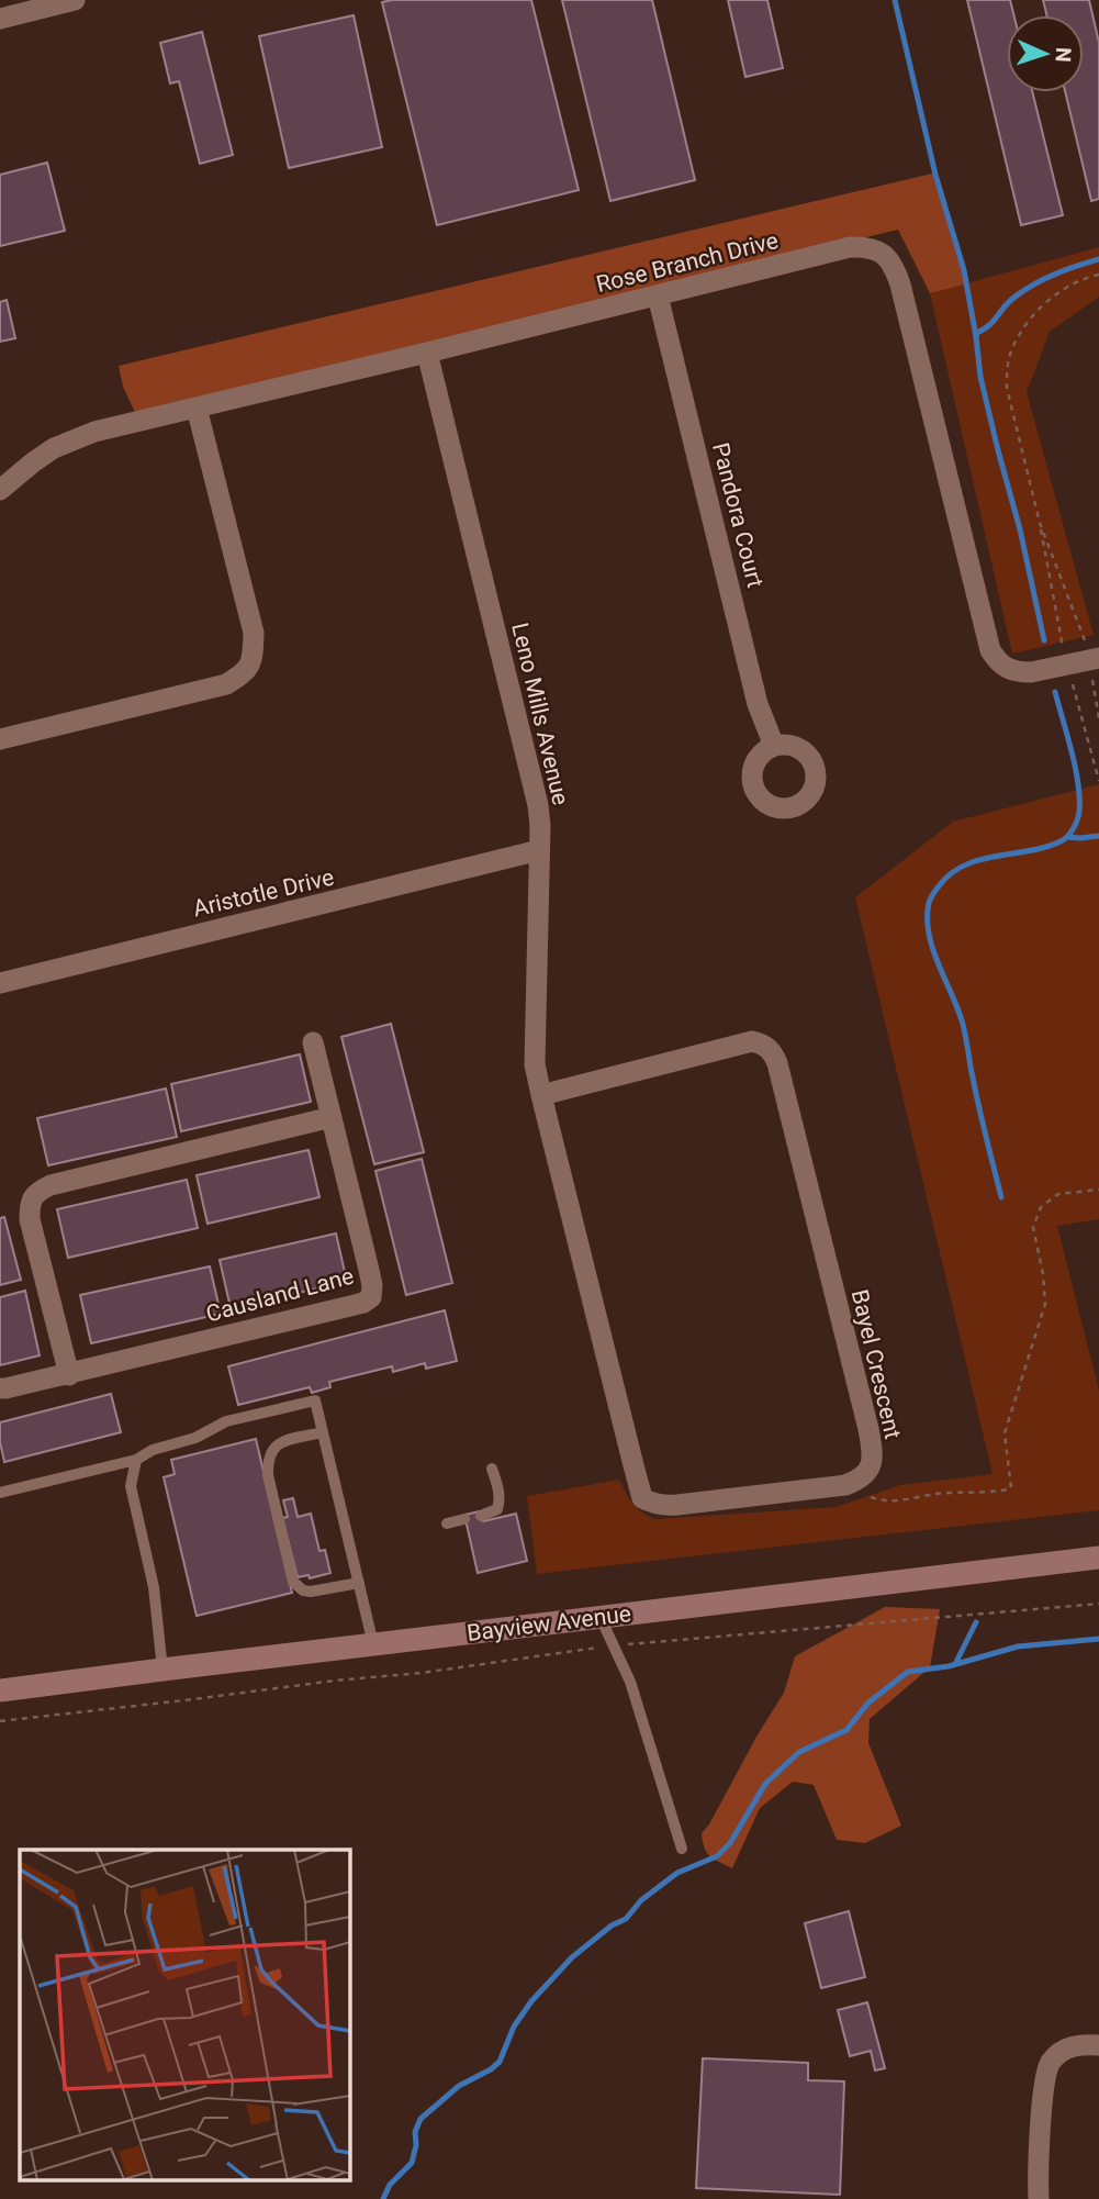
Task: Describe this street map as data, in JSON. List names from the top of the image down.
{
  "streets": {
    "main road": ["Bayview Avenue"],
    "street": [
      "Rose Branch Drive",
      "Pandora Court",
      "Leno Mills Avenue",
      "Aristotle Drive",
      "Causland Lane",
      "Bayel Crescent"
    ]
  },
  "crossings": [
    ["Rose Branch Drive", "Pandora Court"],
    ["Rose Branch Drive", "Leno Mills Avenue"],
    ["Leno Mills Avenue", "Aristotle Drive"],
    ["Leno Mills Avenue", "Bayel Crescent"]
  ],
  "north": "right"
}
